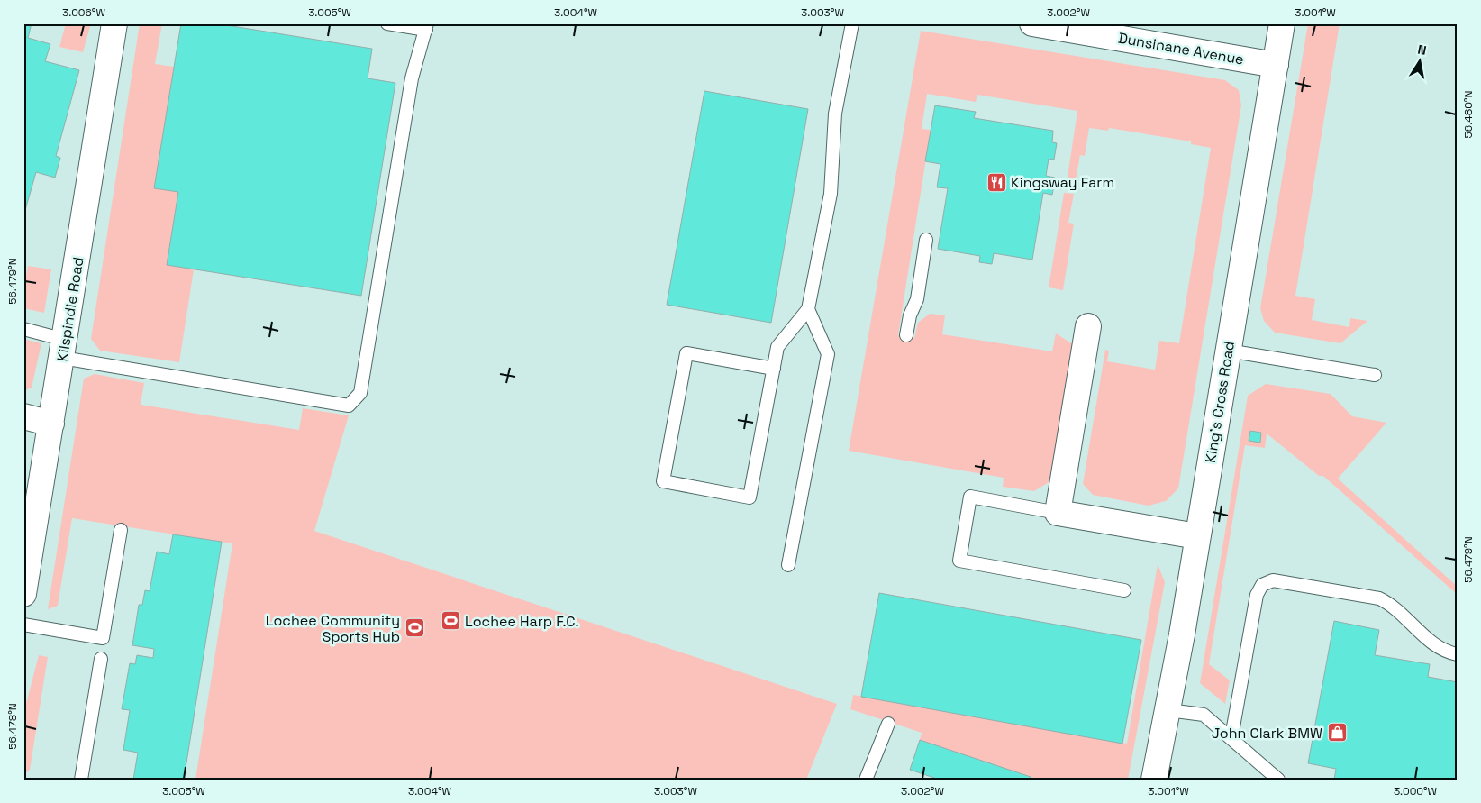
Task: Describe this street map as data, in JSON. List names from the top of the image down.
{
  "streets": {
    "street": ["Dunsinane Avenue", "Kilspindie Road", "King's Cross Road"]
  },
  "crossings": [
    ["Dunsinane Avenue", "King's Cross Road"]
  ],
  "places": {
    "restaurant": ["Kingsway Farm"],
    "sports": ["Lochee Harp F.C.", "Lochee Community Sports Hub"],
    "shop": ["John Clark BMW"]
  },
  "north": "top",
  "coordinates": [
    "3.006°W",
    "3.005°W",
    "3.004°W",
    "3.003°W",
    "3.002°W",
    "3.001°W",
    "56.480°N",
    "56.479°N",
    "56.478°N",
    "3.000°W"
  ]
}
